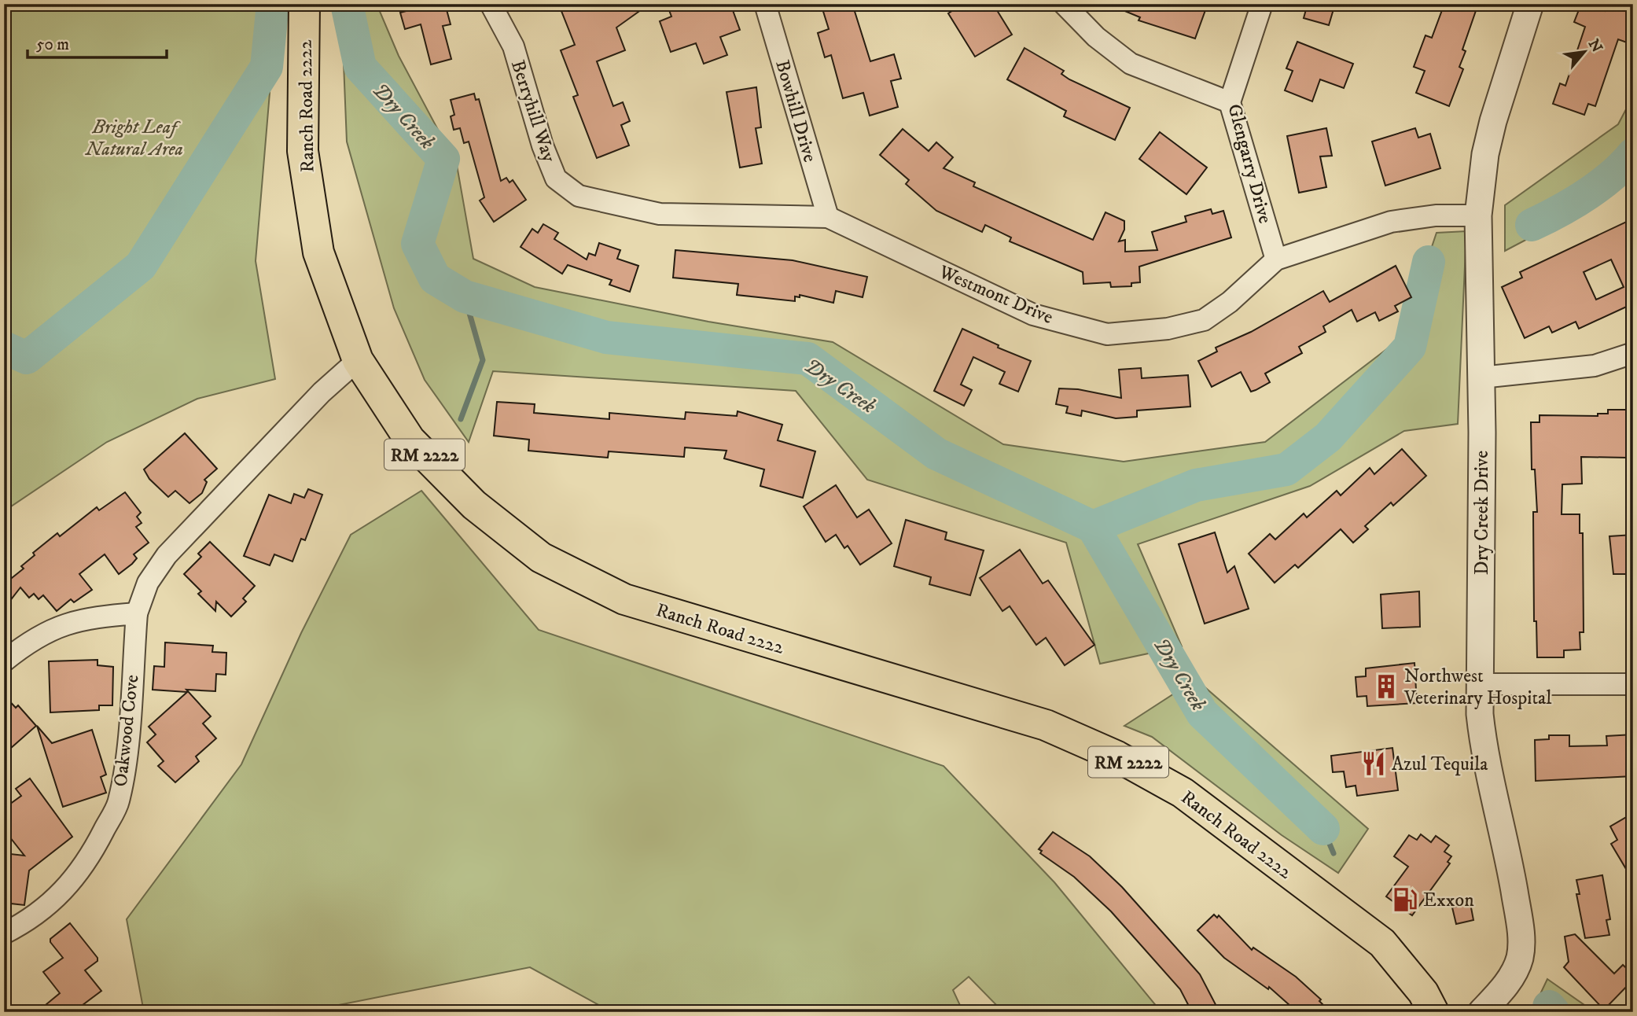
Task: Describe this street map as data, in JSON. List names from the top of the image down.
{
  "streets": {
    "main road": ["Ranch Road 2222", "RM 2222"],
    "street": [
      "Berryhill Way",
      "Bowhill Drive",
      "Glengarry Drive",
      "Westmont Drive",
      "Dry Creek Drive",
      "Oakwood Cove"
    ]
  },
  "crossings": [
    ["Ranch Road 2222", "Oakwood Cove"],
    ["Berryhill Way", "Westmont Drive"],
    ["Bowhill Drive", "Westmont Drive"],
    ["Glengarry Drive", "Westmont Drive"],
    ["Westmont Drive", "Dry Creek Drive"]
  ],
  "water": ["Dry Creek"],
  "parks": ["Bright Leaf Natural Area"],
  "places": {
    "building": ["Northwest Veterinary Hospital"],
    "restaurant": ["Azul Tequila"],
    "fuel station": ["Exxon"]
  },
  "scale_bar": "50 m",
  "north": "top right"
}
